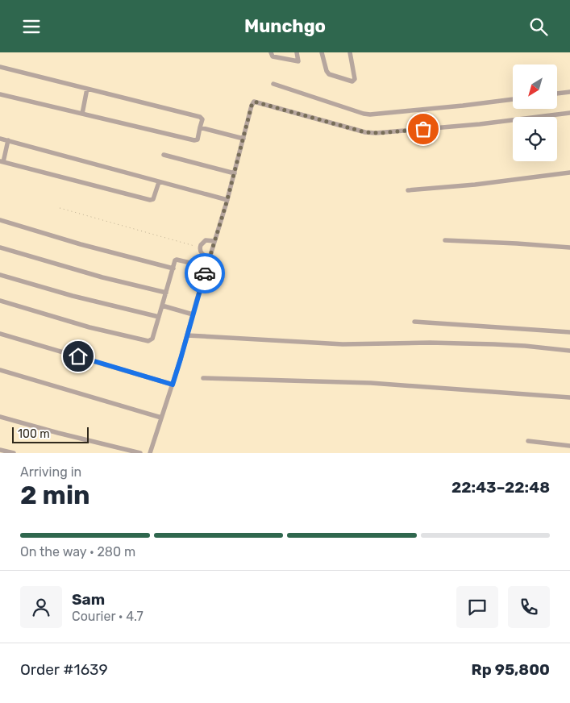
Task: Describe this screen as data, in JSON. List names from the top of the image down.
{
  "scale_bar": "100 m",
  "north": "bottom left",
  "page": {
    "header": "Munchgo",
    "scale": "100 m",
    "heading": ["2 min", "Arriving in", "22:43–22:48"],
    "panel": [
      "Sam",
      "Courier · 4.7",
      "Order #1639",
      "Rp 95,800"
    ],
    "bar": "On the way · 280 m"
  }
}
